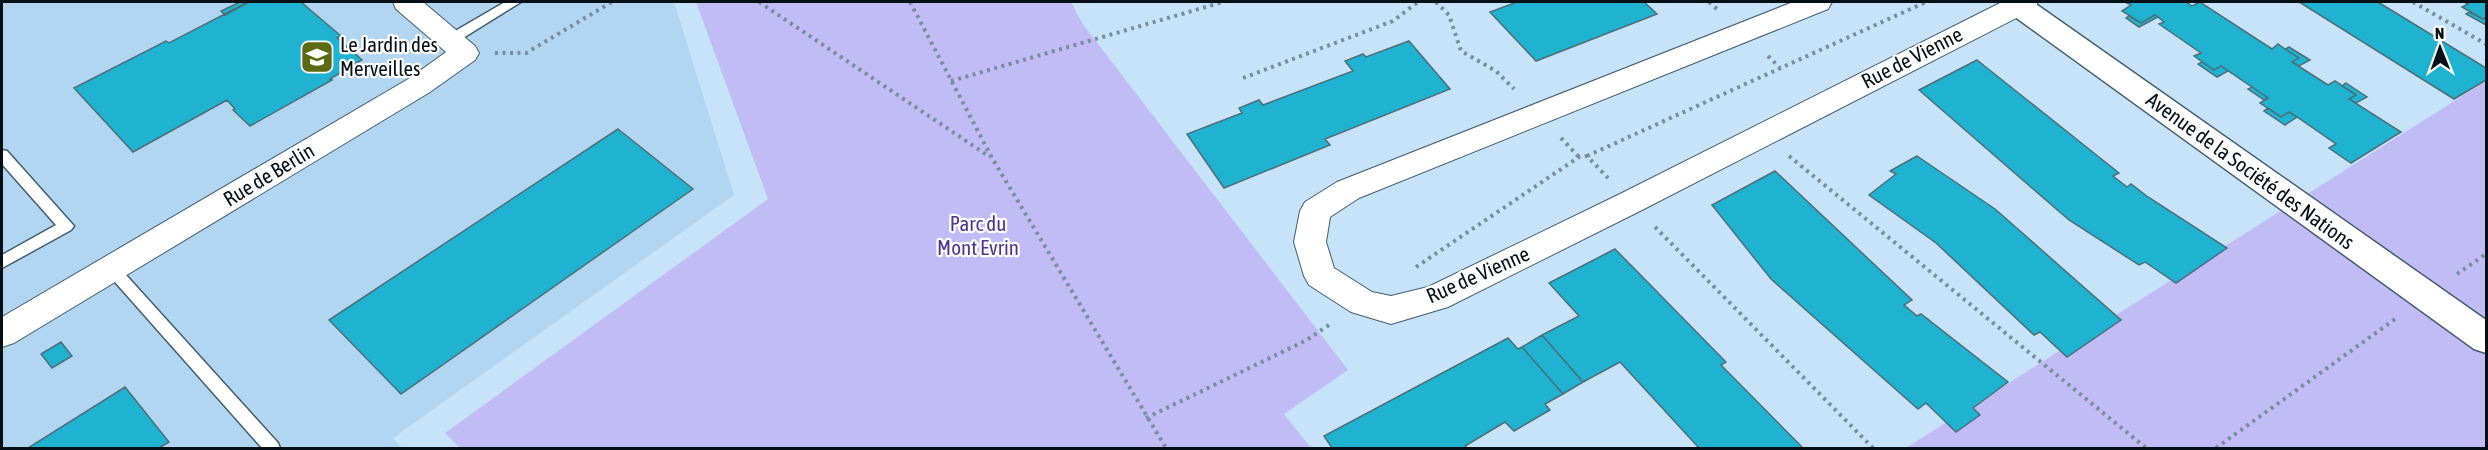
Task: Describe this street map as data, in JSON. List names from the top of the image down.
{
  "streets": {
    "street": ["Rue de Vienne", "Avenue de la Société des Nations", "Rue de Berlin"]
  },
  "crossings": [
    ["Rue de Vienne", "Avenue de la Société des Nations"]
  ],
  "parks": ["Parc du Mont Evrin"],
  "places": {
    "school or university": ["Le Jardin des Merveilles"]
  },
  "north": "top"
}
